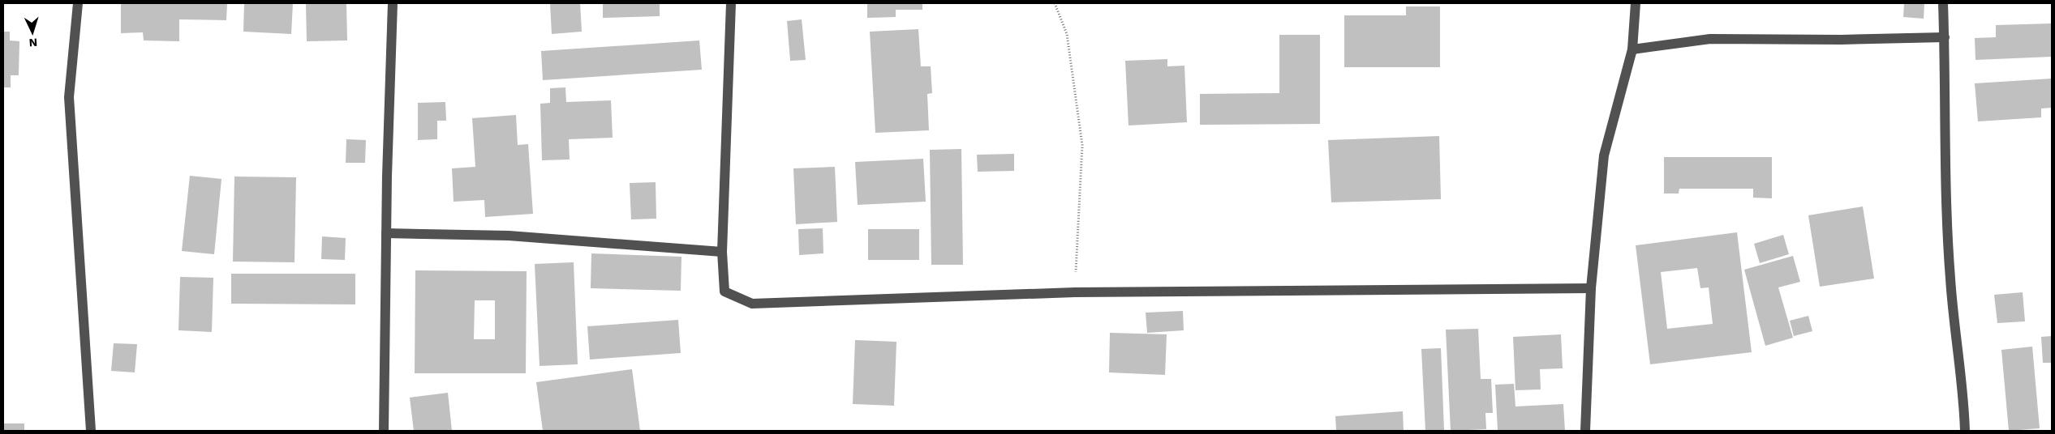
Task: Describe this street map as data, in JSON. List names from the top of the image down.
{
  "north": "bottom"
}
